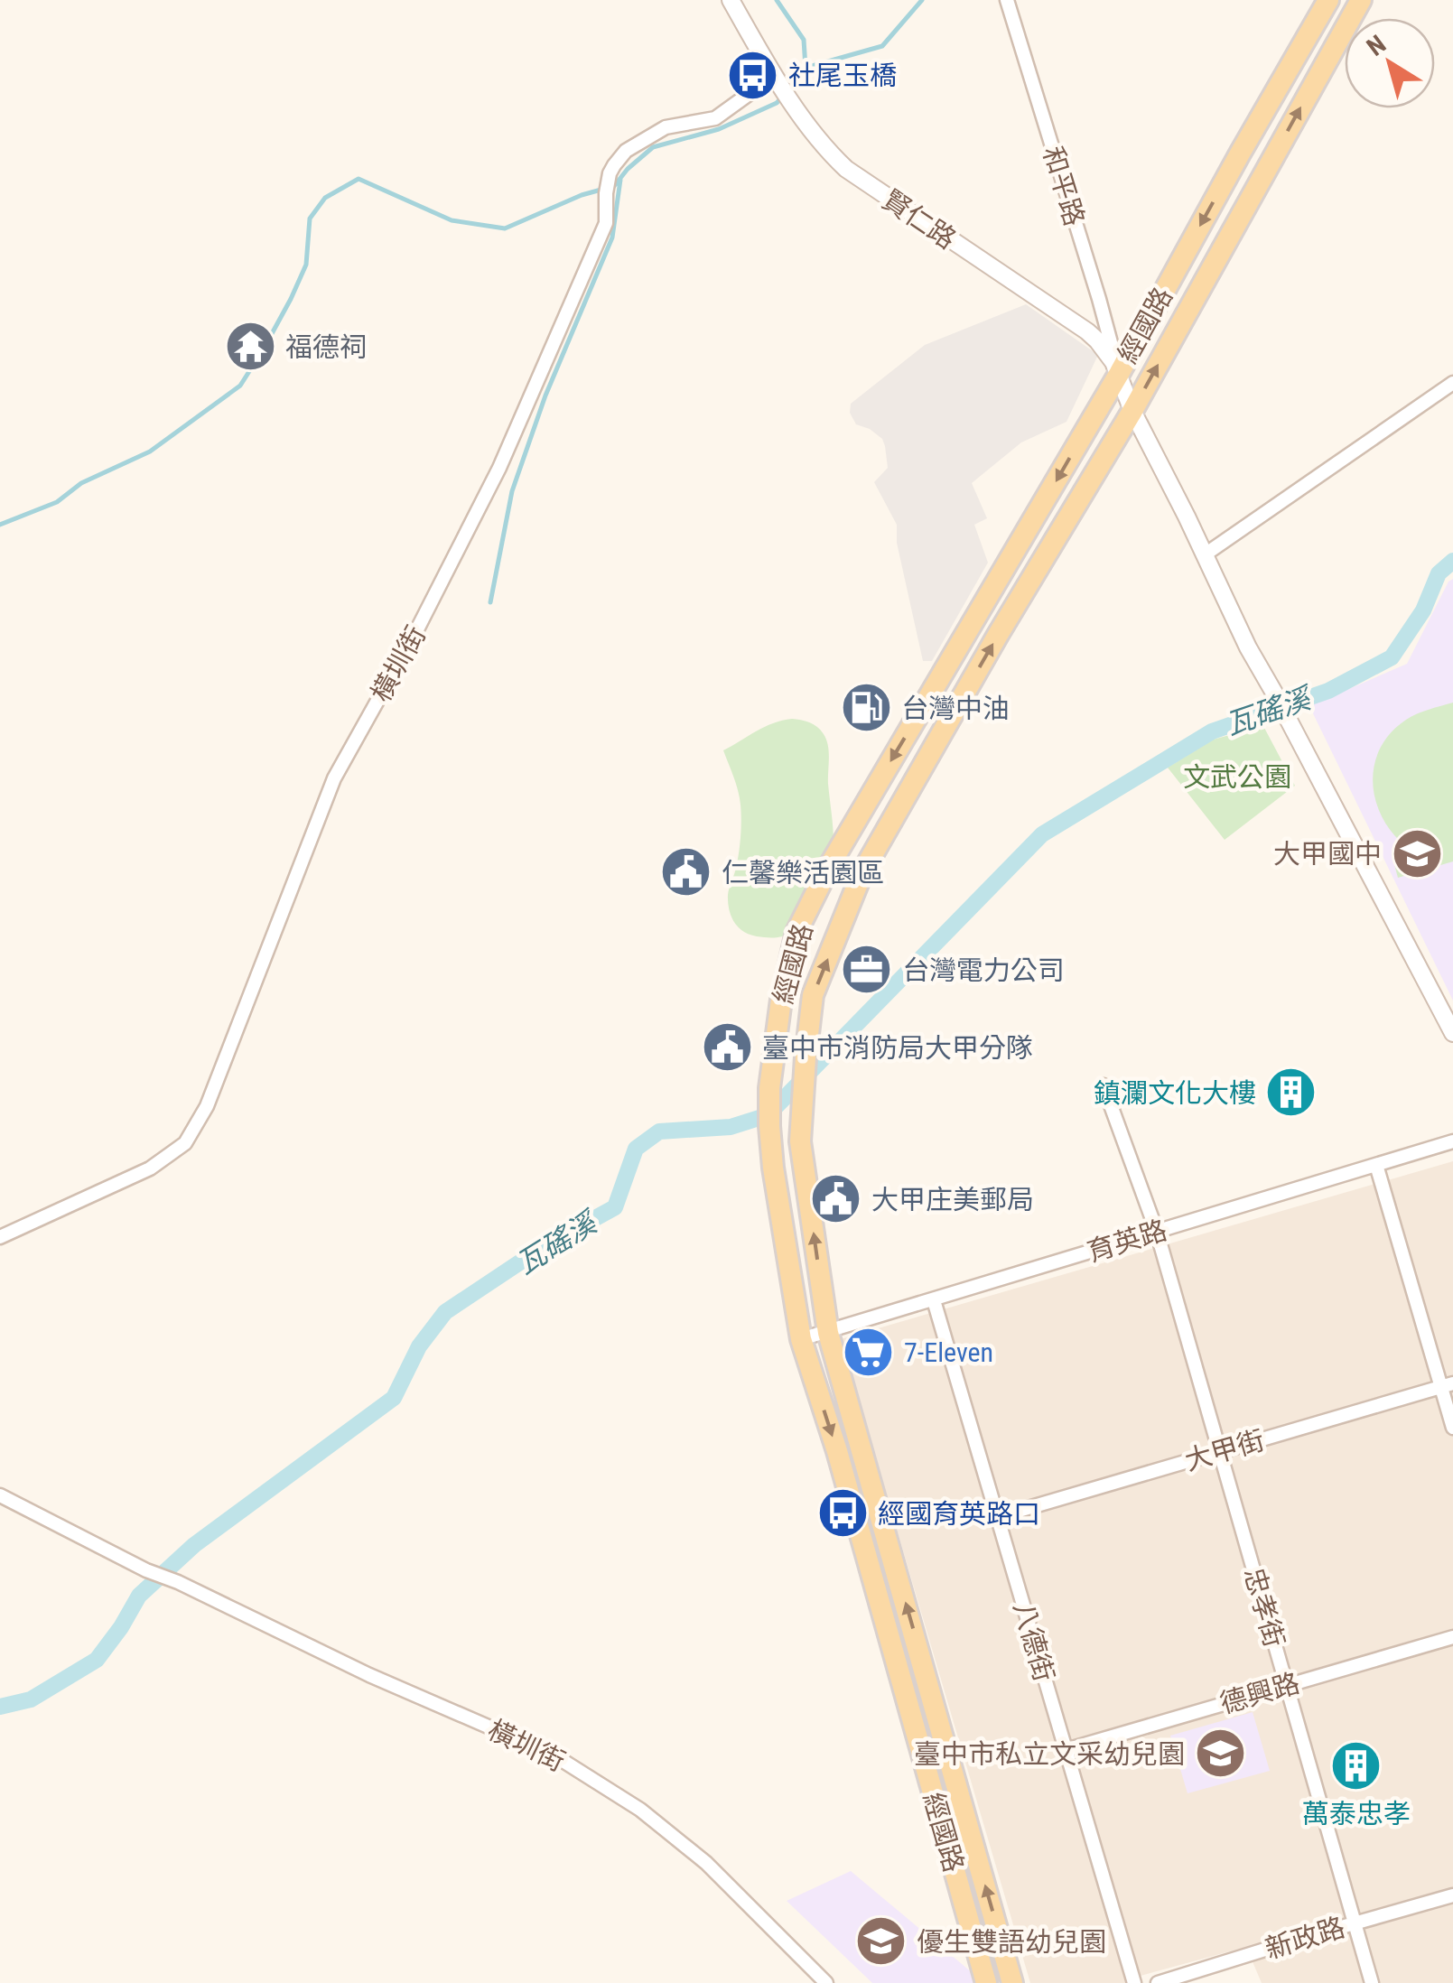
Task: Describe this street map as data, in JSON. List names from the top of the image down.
{
  "streets": {
    "main road": ["經國路"],
    "street": [
      "和平路",
      "賢仁路",
      "橫圳街",
      "育英路",
      "大甲街",
      "忠孝街",
      "八德街",
      "德興路",
      "新政路"
    ]
  },
  "crossings": [
    ["和平路", "賢仁路"],
    ["和平路", "經國路"],
    ["賢仁路", "經國路"],
    ["賢仁路", "橫圳街"],
    ["經國路", "育英路"],
    ["育英路", "忠孝街"],
    ["育英路", "八德街"],
    ["大甲街", "忠孝街"],
    ["大甲街", "八德街"],
    ["忠孝街", "德興路"],
    ["忠孝街", "新政路"],
    ["八德街", "德興路"]
  ],
  "water": ["瓦磘溪"],
  "parks": ["文武公園"],
  "places": {
    "bus stop": ["社尾玉橋", "經國育英路口"],
    "temple": ["福德祠"],
    "fuel station": ["台灣中油"],
    "school or university": ["大甲國中", "臺中市私立文采幼兒園", "優生雙語幼兒園"],
    "public building": ["仁馨樂活園區", "臺中市消防局大甲分隊", "大甲庄美郵局"],
    "office": ["台灣電力公司"],
    "building": ["鎮瀾文化大樓", "萬泰忠孝"],
    "supermarket": ["7-Eleven"]
  },
  "north": "top left"
}
